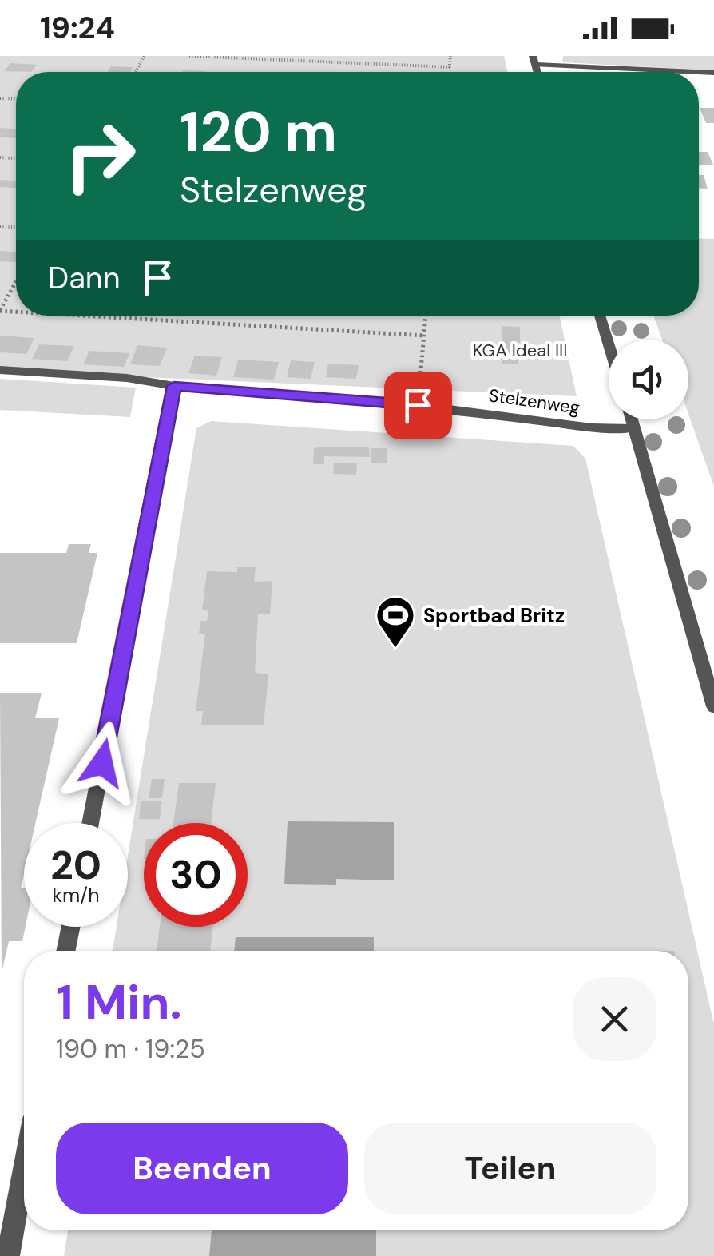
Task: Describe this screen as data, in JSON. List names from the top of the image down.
{
  "streets": {
    "street": ["Stelzenweg"]
  },
  "parks": ["KGA Ideal III"],
  "places": {
    "sports": ["Sportbad Britz"]
  },
  "page": {
    "status": "19:24",
    "turn": ["120 m", "Stelzenweg"],
    "then": "Dann",
    "speed": "20 km/h",
    "limit": "30",
    "heading": ["1 Min.", "190 m · 19:25"],
    "buttons": ["Beenden", "Teilen"]
  }
}
